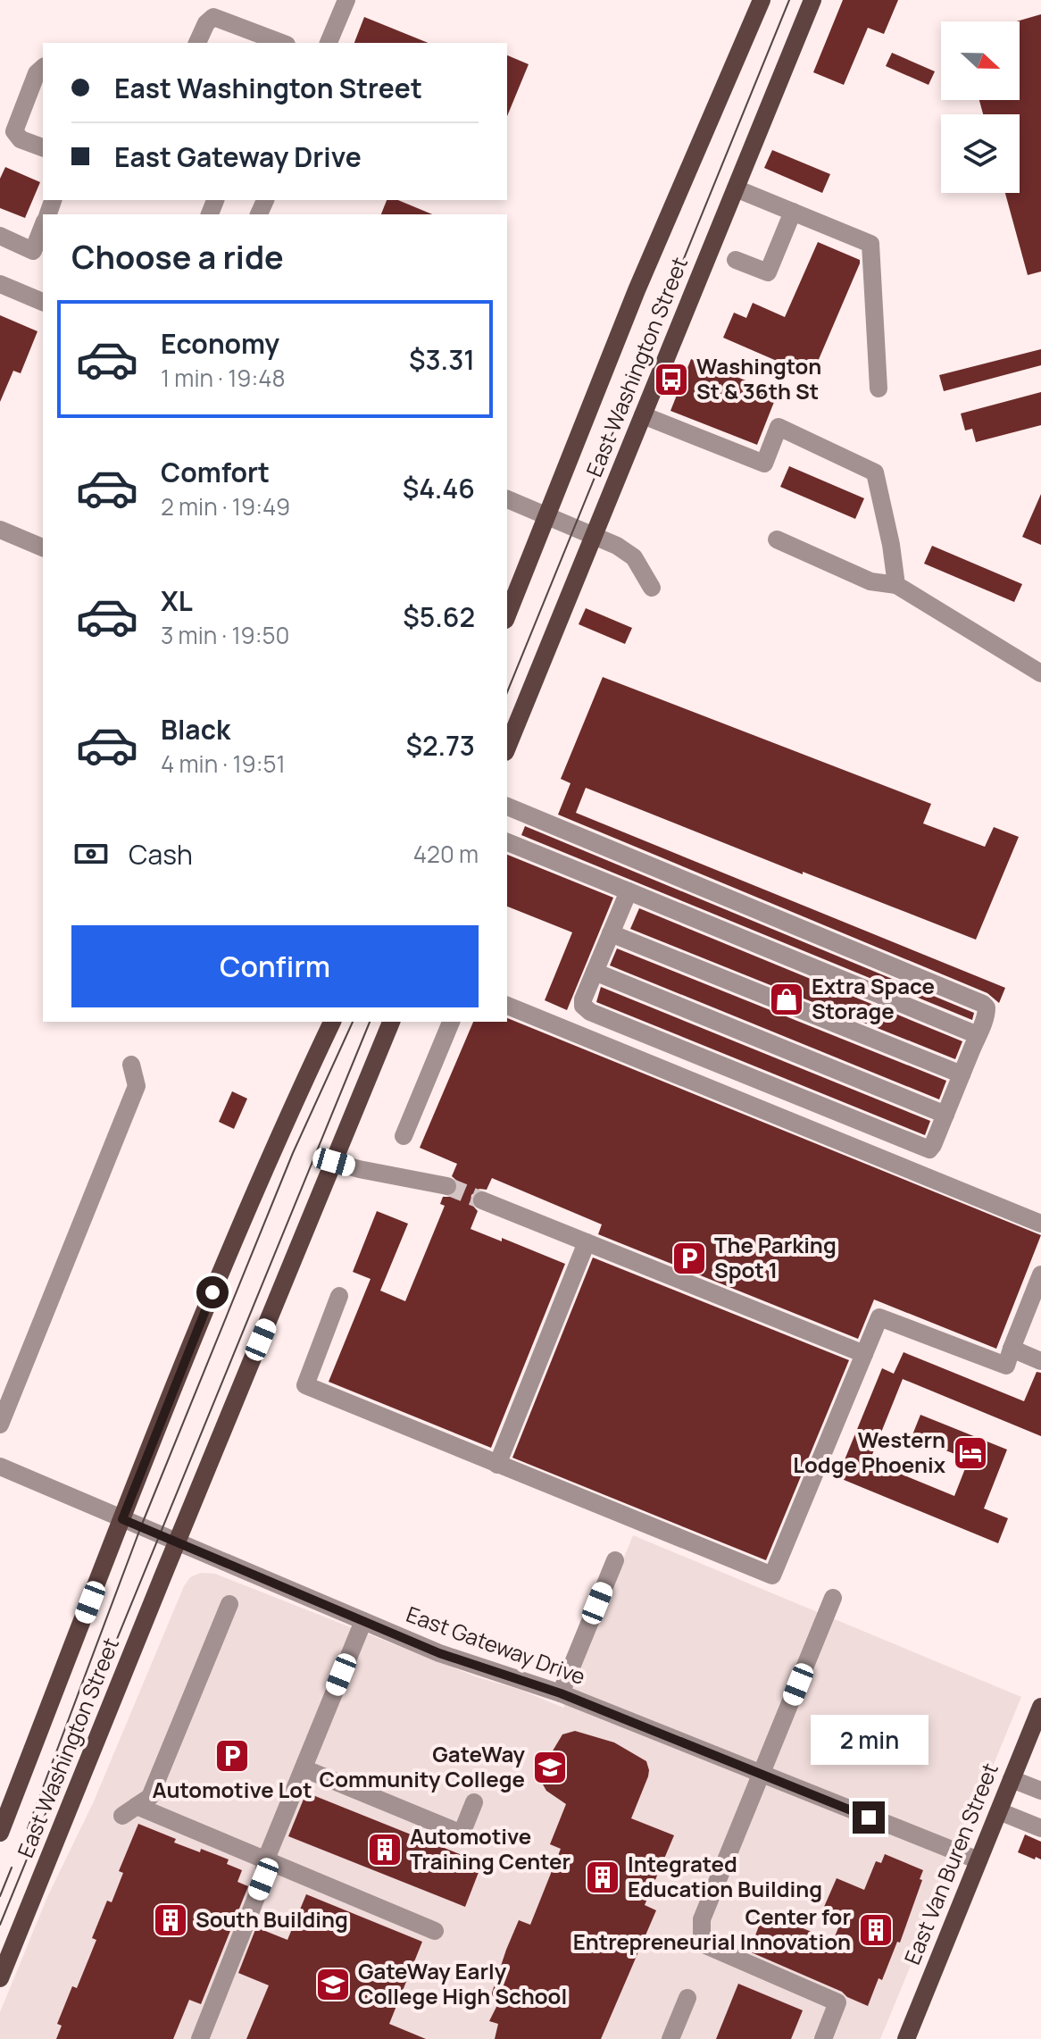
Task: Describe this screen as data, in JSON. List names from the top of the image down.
{
  "streets": {
    "main road": ["East Washington Street", "East Van Buren Street"],
    "street": ["East Gateway Drive"]
  },
  "crossings": [
    ["East Washington Street", "East Gateway Drive"],
    ["East Gateway Drive", "East Van Buren Street"]
  ],
  "places": {
    "bus stop": ["Washington St & 36th St"],
    "shop": ["Extra Space Storage"],
    "parking": ["The Parking Spot 1", "Automotive Lot"],
    "hotel": ["Western Lodge Phoenix"],
    "school or university": ["GateWay Community College", "GateWay Early College High School"],
    "building": [
      "Automotive Training Center",
      "Integrated Education Building",
      "South Building",
      "Center for Entrepreneurial Innovation"
    ]
  },
  "north": "right",
  "page": {
    "banner": ["East Washington Street", "East Gateway Drive"],
    "heading": "Choose a ride",
    "list": [
      {
        "name": "Economy",
        "note": "1 min · 19:48",
        "value": "$3.31"
      },
      {
        "name": "Comfort",
        "note": "2 min · 19:49",
        "value": "$4.46"
      },
      {
        "name": "XL",
        "note": "3 min · 19:50",
        "value": "$5.62"
      },
      {
        "name": "Black",
        "note": "4 min · 19:51",
        "value": "$2.73"
      }
    ],
    "pay": ["Cash", "420 m"],
    "buttons": "Confirm",
    "bubble": "2 min"
  }
}
